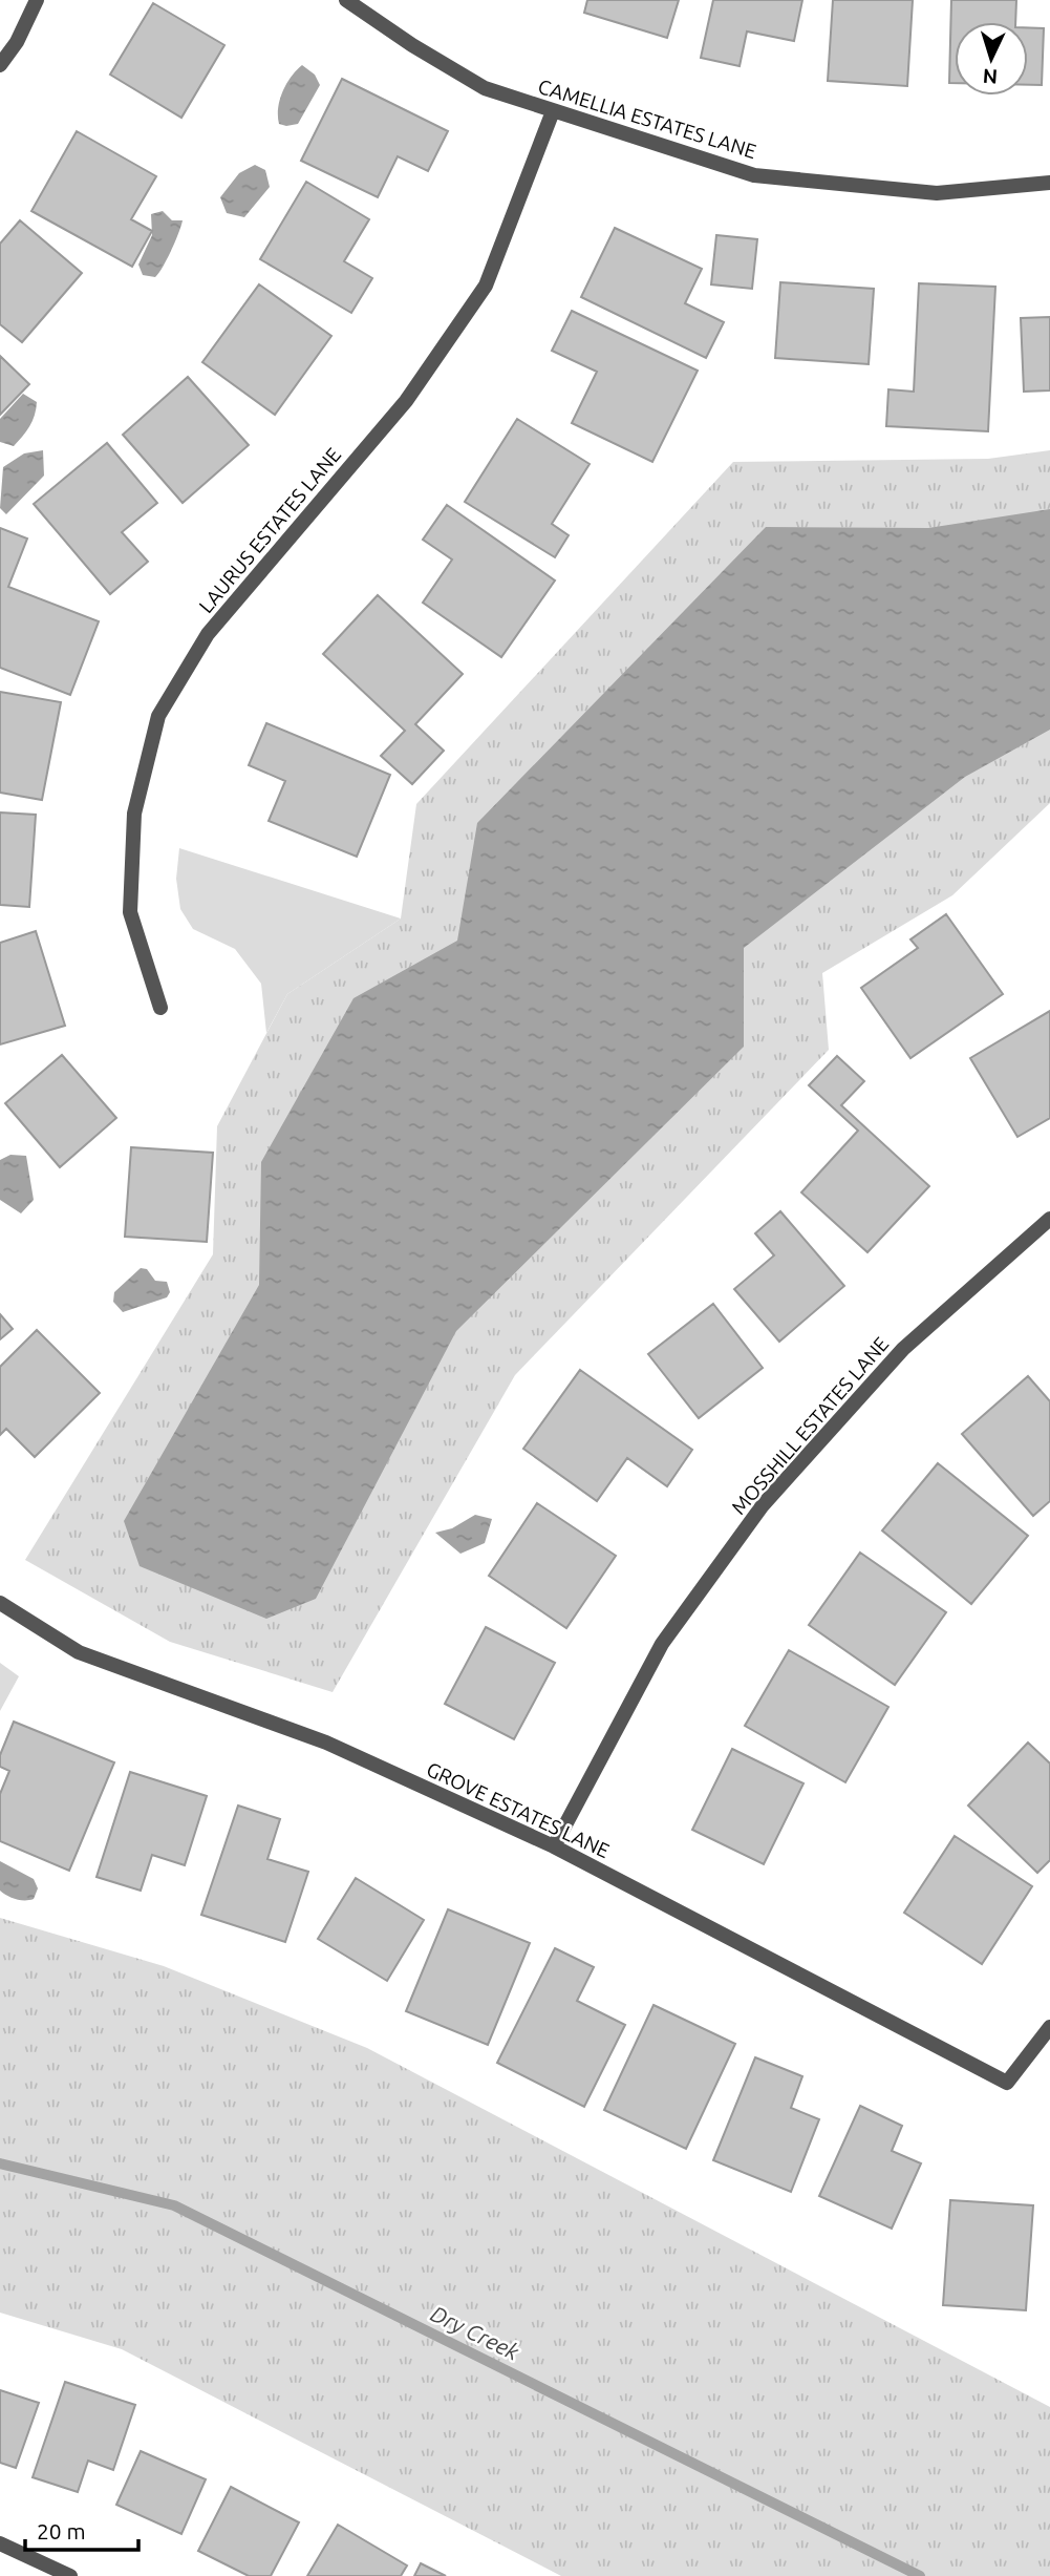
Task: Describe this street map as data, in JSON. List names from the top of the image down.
{
  "streets": {
    "street": [
      "CAMELLIA ESTATES LANE",
      "LAURUS ESTATES LANE",
      "MOSSHILL ESTATES LANE",
      "GROVE ESTATES LANE"
    ]
  },
  "crossings": [
    ["CAMELLIA ESTATES LANE", "LAURUS ESTATES LANE"],
    ["MOSSHILL ESTATES LANE", "GROVE ESTATES LANE"]
  ],
  "water": ["Dry Creek"],
  "scale_bar": "20 m",
  "north": "bottom"
}
